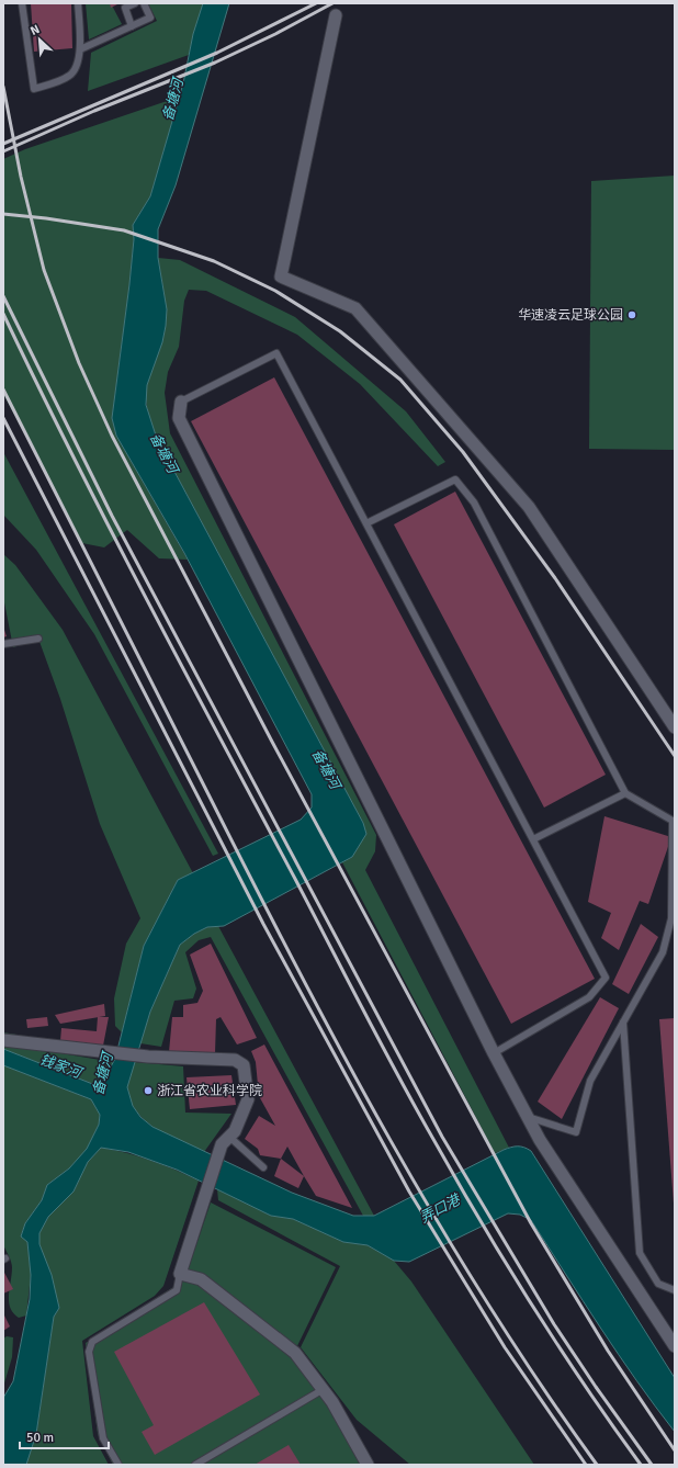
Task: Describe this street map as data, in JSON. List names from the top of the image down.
{
  "water": ["备塘河", "钱家河", "弄口港"],
  "places": ["华速凌云足球公园", "浙江省农业科学院"],
  "scale_bar": "50 m",
  "north": "top left"
}
